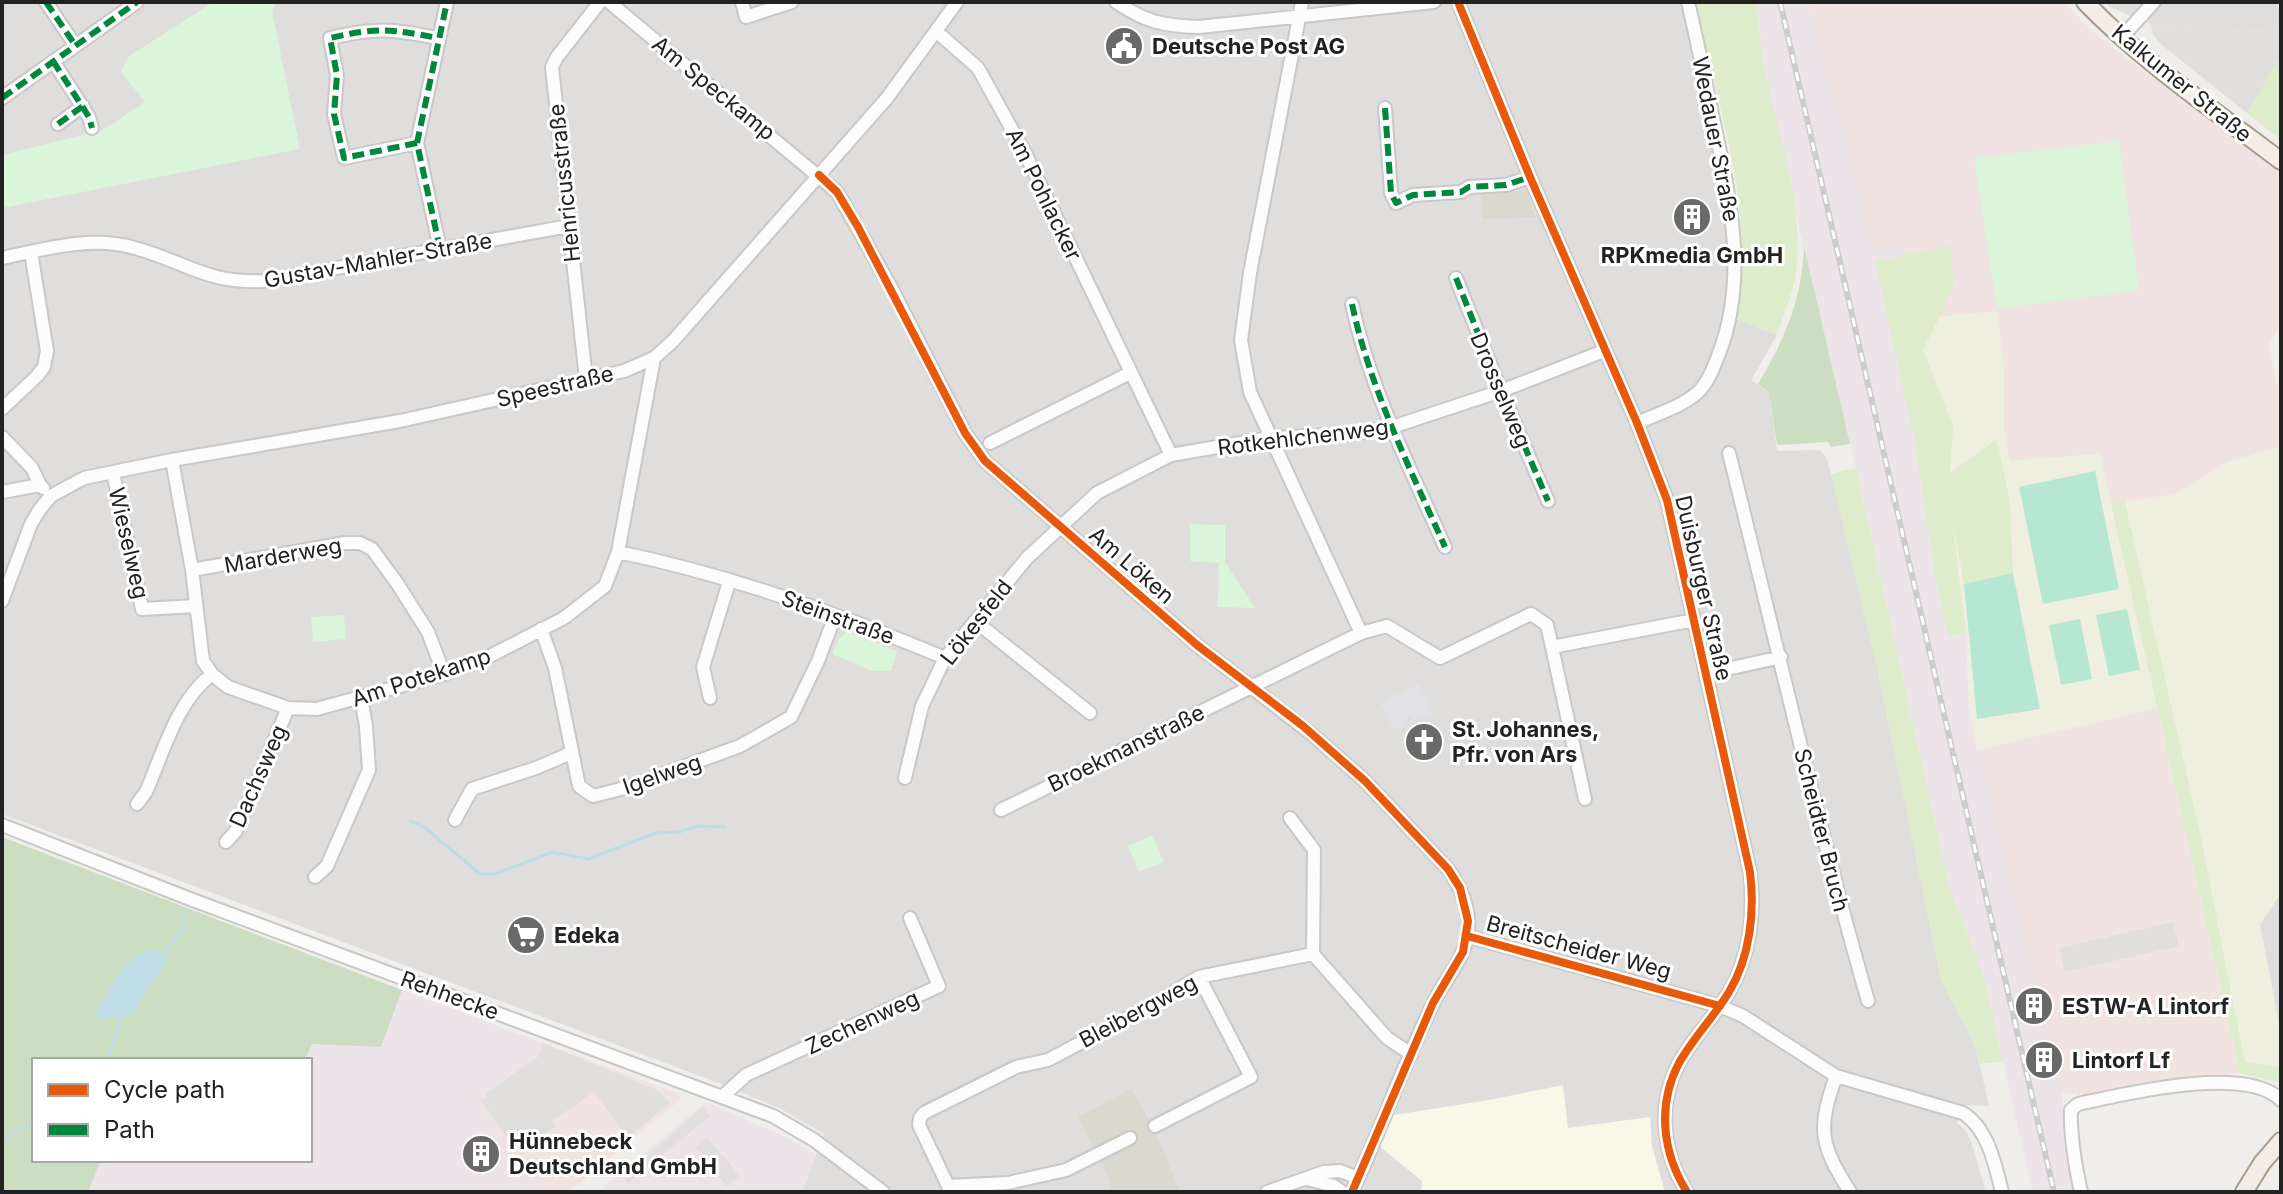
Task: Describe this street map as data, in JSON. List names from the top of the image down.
{
  "streets": {
    "main road": ["Kalkumer Straße"],
    "street": [
      "Am Speckamp",
      "Wedauer Straße",
      "Henricusstraße",
      "Am Pohlacker",
      "Gustav-Mahler-Straße",
      "Speestraße",
      "Drosselweg",
      "Rotkehlchenweg",
      "Wieselweg",
      "Marderweg",
      "Am Löken",
      "Duisburger Straße",
      "Steinstraße",
      "Lökesfeld",
      "Am Potekamp",
      "Broekmanstraße",
      "Igelweg",
      "Dachsweg",
      "Scheidter Bruch",
      "Breitscheider Weg",
      "Rehhecke",
      "Bleibergweg",
      "Zechenweg"
    ]
  },
  "crossings": [
    ["Am Speckamp", "Speestraße"],
    ["Am Speckamp", "Am Löken"],
    ["Wedauer Straße", "Duisburger Straße"],
    ["Henricusstraße", "Gustav-Mahler-Straße"],
    ["Henricusstraße", "Speestraße"],
    ["Am Pohlacker", "Speestraße"],
    ["Am Pohlacker", "Rotkehlchenweg"],
    ["Speestraße", "Wieselweg"],
    ["Speestraße", "Am Löken"],
    ["Speestraße", "Am Potekamp"],
    ["Drosselweg", "Rotkehlchenweg"],
    ["Rotkehlchenweg", "Am Löken"],
    ["Rotkehlchenweg", "Duisburger Straße"],
    ["Rotkehlchenweg", "Lökesfeld"],
    ["Marderweg", "Am Potekamp"],
    ["Am Löken", "Lökesfeld"],
    ["Am Löken", "Broekmanstraße"],
    ["Am Löken", "Breitscheider Weg"],
    ["Duisburger Straße", "Breitscheider Weg"],
    ["Steinstraße", "Lökesfeld"],
    ["Steinstraße", "Am Potekamp"],
    ["Steinstraße", "Igelweg"],
    ["Am Potekamp", "Igelweg"],
    ["Am Potekamp", "Dachsweg"],
    ["Rehhecke", "Zechenweg"]
  ],
  "places": {
    "public building": ["Deutsche Post AG"],
    "building": [
      "RPKmedia GmbH",
      "ESTW-A Lintorf",
      "Lintorf Lf",
      "Hünnebeck Deutschland GmbH"
    ],
    "church": ["St. Johannes, Pfr. von Ars"],
    "supermarket": ["Edeka"]
  },
  "legend": ["Cycle path", "Path"]
}
